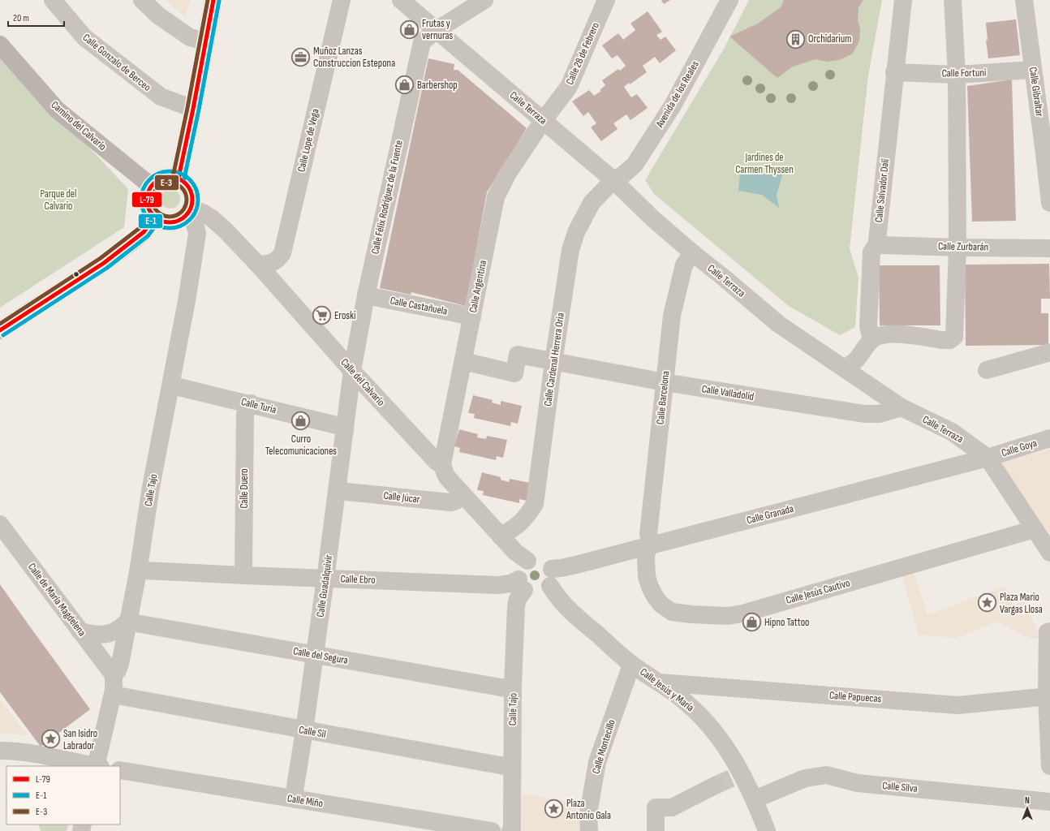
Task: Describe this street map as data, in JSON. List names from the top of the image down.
{
  "streets": {
    "main road": ["Camino del Calvario"],
    "street": [
      "Calle 28 de Febrero",
      "Calle Gonzalo de Berceo",
      "Calle Fortuni",
      "Calle Gibraltar",
      "Avenida de los Reales",
      "Calle Terraza",
      "Calle Lope de Vega",
      "Calle Salvador Dalí",
      "Calle Félix Rodríguez de la Fuente",
      "Calle Zurbarán",
      "Calle Argentina",
      "Calle Castañuela",
      "Calle Cardenal Herrera Oria",
      "Calle del Calvario",
      "Calle Valladolid",
      "Calle Barcelona",
      "Calle Turia",
      "Calle Goya",
      "Calle Duero",
      "Calle Tajo",
      "Calle Júcar",
      "Calle Granada",
      "Calle Ebro",
      "Calle Guadalquivir",
      "Calle Jesús Cautivo",
      "Calle de María Magdelena",
      "Calle del Segura",
      "Calle Jesús y María",
      "Calle Papuecas",
      "Calle Sil",
      "Calle Montecillo",
      "Calle Silva",
      "Calle Miño"
    ]
  },
  "crossings": [
    ["Calle 28 de Febrero", "Calle Terraza"],
    ["Calle 28 de Febrero", "Calle Argentina"],
    ["Calle Fortuni", "Calle Gibraltar"],
    ["Calle Fortuni", "Calle Salvador Dalí"],
    ["Avenida de los Reales", "Calle Terraza"],
    ["Avenida de los Reales", "Calle Cardenal Herrera Oria"],
    ["Calle Terraza", "Calle Félix Rodríguez de la Fuente"],
    ["Calle Terraza", "Calle Argentina"],
    ["Calle Terraza", "Calle Cardenal Herrera Oria"],
    ["Calle Terraza", "Calle Valladolid"],
    ["Calle Terraza", "Calle Barcelona"],
    ["Calle Terraza", "Calle Goya"],
    ["Calle Terraza", "Calle Granada"],
    ["Calle Terraza", "Calle Jesús Cautivo"],
    ["Camino del Calvario", "Calle del Calvario"],
    ["Camino del Calvario", "Calle Tajo"],
    ["Calle Lope de Vega", "Calle del Calvario"],
    ["Calle Salvador Dalí", "Calle Zurbarán"],
    ["Calle Félix Rodríguez de la Fuente", "Calle Castañuela"],
    ["Calle Félix Rodríguez de la Fuente", "Calle del Calvario"],
    ["Calle Félix Rodríguez de la Fuente", "Calle Guadalquivir"],
    ["Calle Argentina", "Calle Castañuela"],
    ["Calle Argentina", "Calle del Calvario"],
    ["Calle Argentina", "Calle Valladolid"],
    ["Calle Cardenal Herrera Oria", "Calle del Calvario"],
    ["Calle Cardenal Herrera Oria", "Calle Valladolid"],
    ["Calle del Calvario", "Calle Tajo"],
    ["Calle del Calvario", "Calle Júcar"],
    ["Calle del Calvario", "Calle Granada"],
    ["Calle del Calvario", "Calle Ebro"],
    ["Calle del Calvario", "Calle Guadalquivir"],
    ["Calle del Calvario", "Calle Jesús y María"],
    ["Calle Valladolid", "Calle Barcelona"],
    ["Calle Barcelona", "Calle Granada"],
    ["Calle Barcelona", "Calle Jesús Cautivo"],
    ["Calle Turia", "Calle Duero"],
    ["Calle Turia", "Calle Tajo"],
    ["Calle Turia", "Calle Guadalquivir"],
    ["Calle Goya", "Calle Granada"],
    ["Calle Duero", "Calle Ebro"],
    ["Calle Tajo", "Calle Granada"],
    ["Calle Tajo", "Calle Ebro"],
    ["Calle Tajo", "Calle de María Magdelena"],
    ["Calle Tajo", "Calle del Segura"],
    ["Calle Tajo", "Calle Jesús y María"],
    ["Calle Tajo", "Calle Sil"],
    ["Calle Júcar", "Calle Guadalquivir"],
    ["Calle Granada", "Calle Ebro"],
    ["Calle Granada", "Calle Jesús Cautivo"],
    ["Calle Granada", "Calle Jesús y María"],
    ["Calle Ebro", "Calle Guadalquivir"],
    ["Calle Ebro", "Calle Jesús y María"],
    ["Calle Guadalquivir", "Calle del Segura"],
    ["Calle Guadalquivir", "Calle Sil"],
    ["Calle Guadalquivir", "Calle Miño"],
    ["Calle Jesús y María", "Calle Papuecas"],
    ["Calle Jesús y María", "Calle Montecillo"],
    ["Calle Jesús y María", "Calle Silva"]
  ],
  "parks": ["Jardines de Carmen Thyssen", "Parque del Calvario"],
  "places": {
    "shop": [
      "Frutas y vernuras",
      "Barbershop",
      "Curro Telecomunicaciones",
      "Hipno Tattoo"
    ],
    "building": ["Orchidarium"],
    "office": ["Muñoz Lanzas Construccion Estepona"],
    "supermarket": ["Eroski"],
    "place": ["Plaza Mario Vargas Llosa", "San Isidro Labrador", "Plaza Antonio Gala"]
  },
  "lines": ["transit line L-79", "transit line E-3", "transit line E-1"],
  "legend": ["L-79", "E-1", "E-3"],
  "scale_bar": "20 m",
  "north": "top"
}
